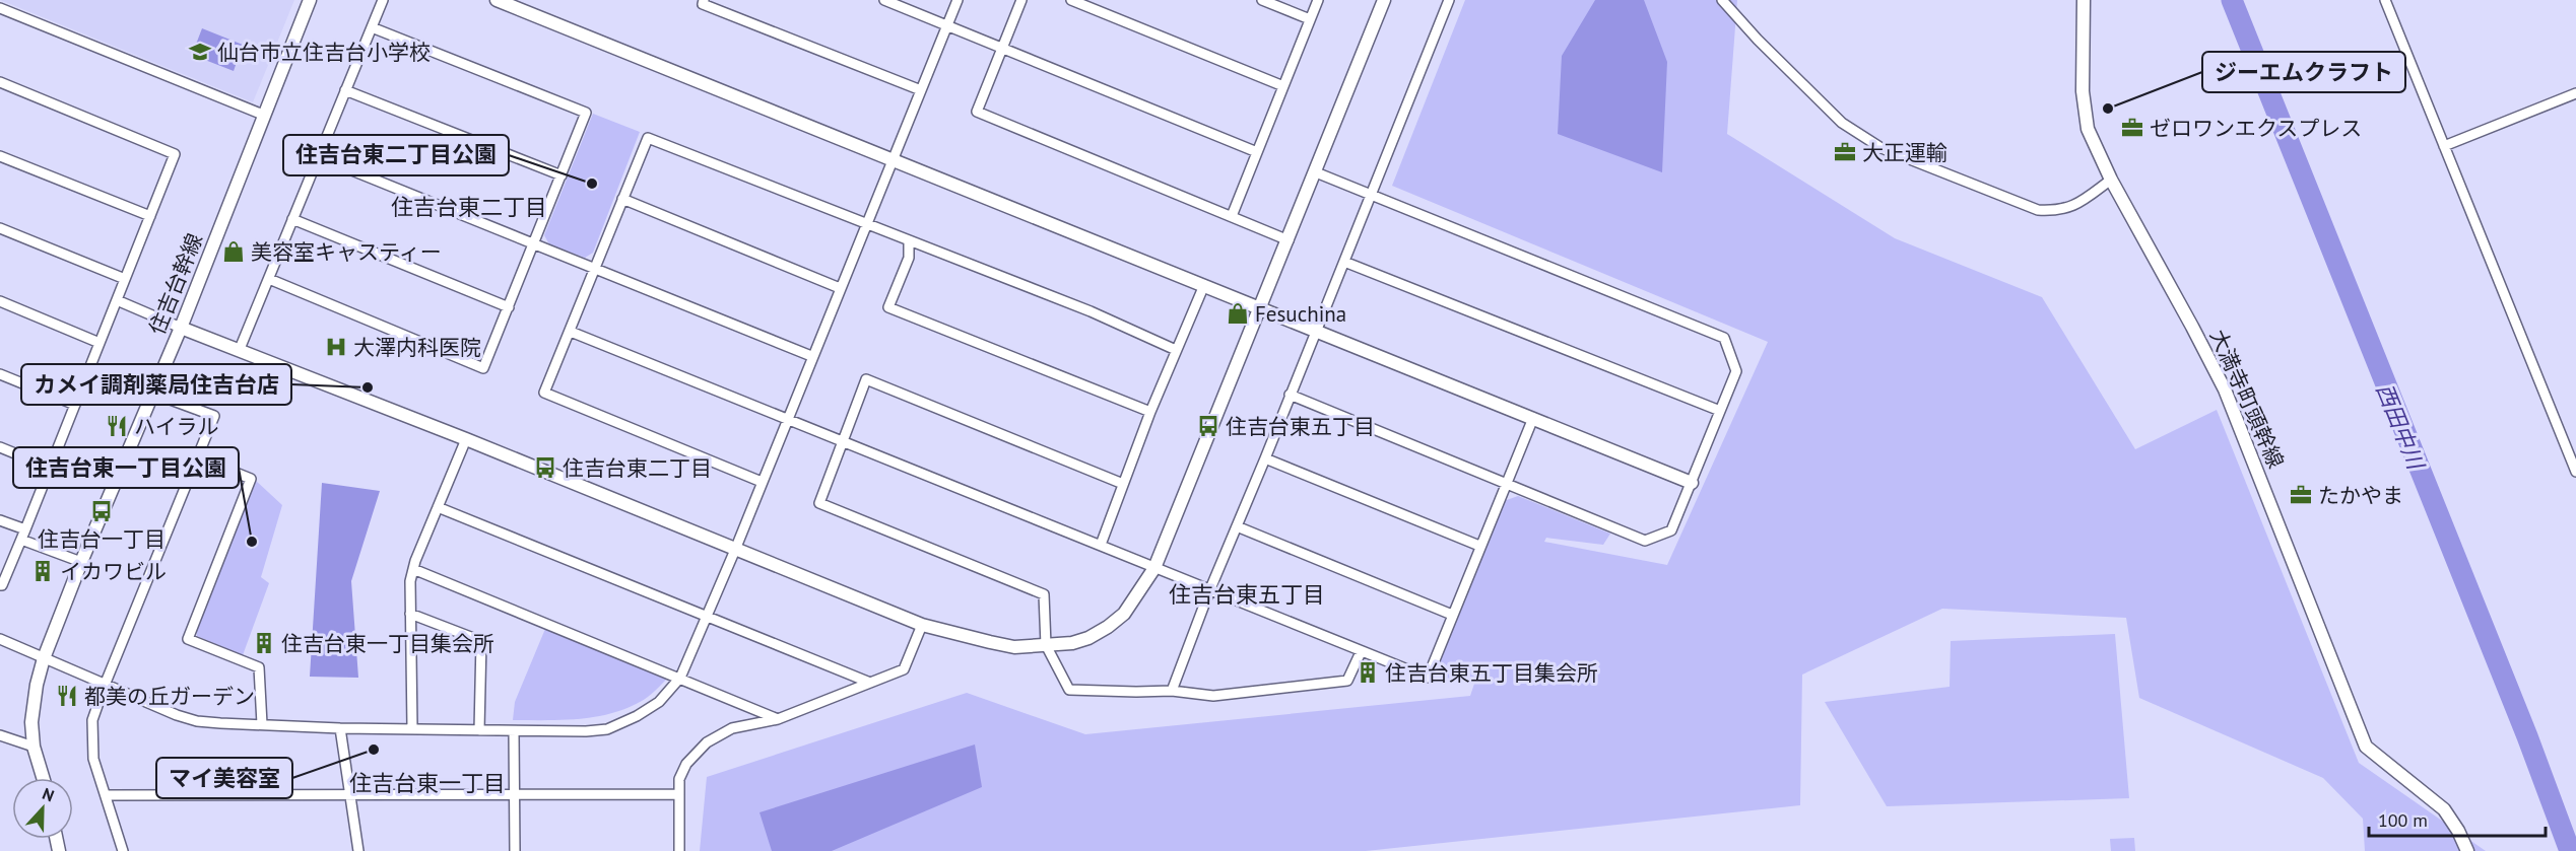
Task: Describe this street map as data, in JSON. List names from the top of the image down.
{
  "streets": {
    "street": ["住吉台幹線", "大満寺町頭幹線"]
  },
  "districts": ["住吉台東二丁目", "住吉台東五丁目", "住吉台東一丁目"],
  "water": ["西田中川"],
  "places": {
    "school or university": ["仙台市立住吉台小学校"],
    "other": [
      "ジーエムクラフト",
      "住吉台東二丁目公園",
      "カメイ調剤薬局住吉台店",
      "住吉台東一丁目公園",
      "マイ美容室"
    ],
    "office": ["ゼロワンエクスプレス", "大正運輸", "たかやま"],
    "shop": ["美容室キャスティー", "Fesuchina"],
    "hospital": ["大澤内科医院"],
    "restaurant": ["ハイラル", "都美の丘ガーデン"],
    "bus stop": ["住吉台東五丁目", "住吉台東二丁目", "住吉台一丁目"],
    "building": ["イカワビル", "住吉台東一丁目集会所", "住吉台東五丁目集会所"]
  },
  "scale_bar": "100 m",
  "north": "top"
}
